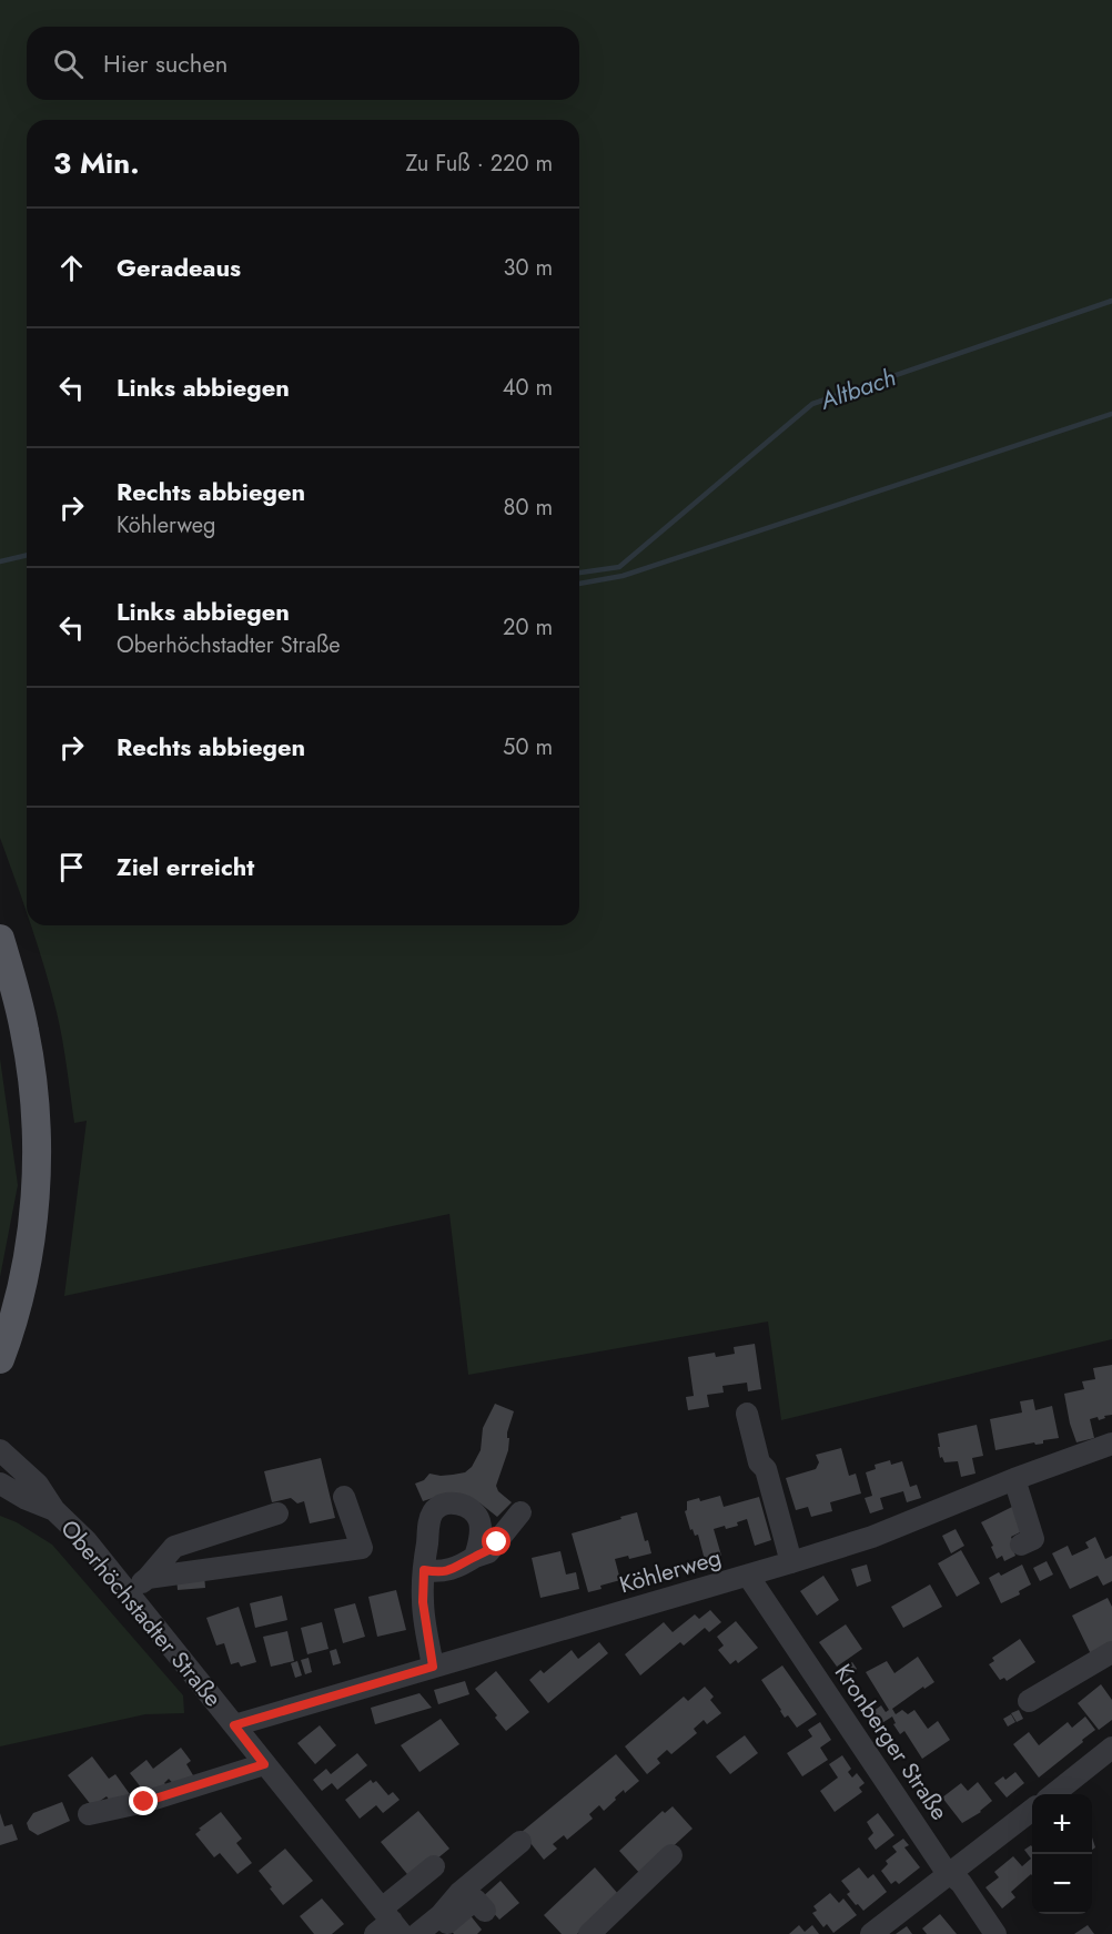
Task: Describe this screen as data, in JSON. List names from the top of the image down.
{
  "streets": {
    "street": ["Köhlerweg", "Oberhöchstadter Straße", "Kronberger Straße"]
  },
  "crossings": [
    ["Köhlerweg", "Oberhöchstadter Straße"],
    ["Köhlerweg", "Kronberger Straße"]
  ],
  "water": ["Altbach"],
  "page": {
    "search": "Hier suchen",
    "heading": ["3 Min.", "Zu Fuß · 220 m"],
    "list": [
      ["Geradeaus", "30 m"],
      ["Links abbiegen", "40 m"],
      ["Rechts abbiegen", "Köhlerweg", "80 m"],
      ["Links abbiegen", "Oberhöchstadter Straße", "20 m"],
      ["Rechts abbiegen", "50 m"],
      "Ziel erreicht"
    ],
    "map_buttons": ["+", "−"]
  }
}
